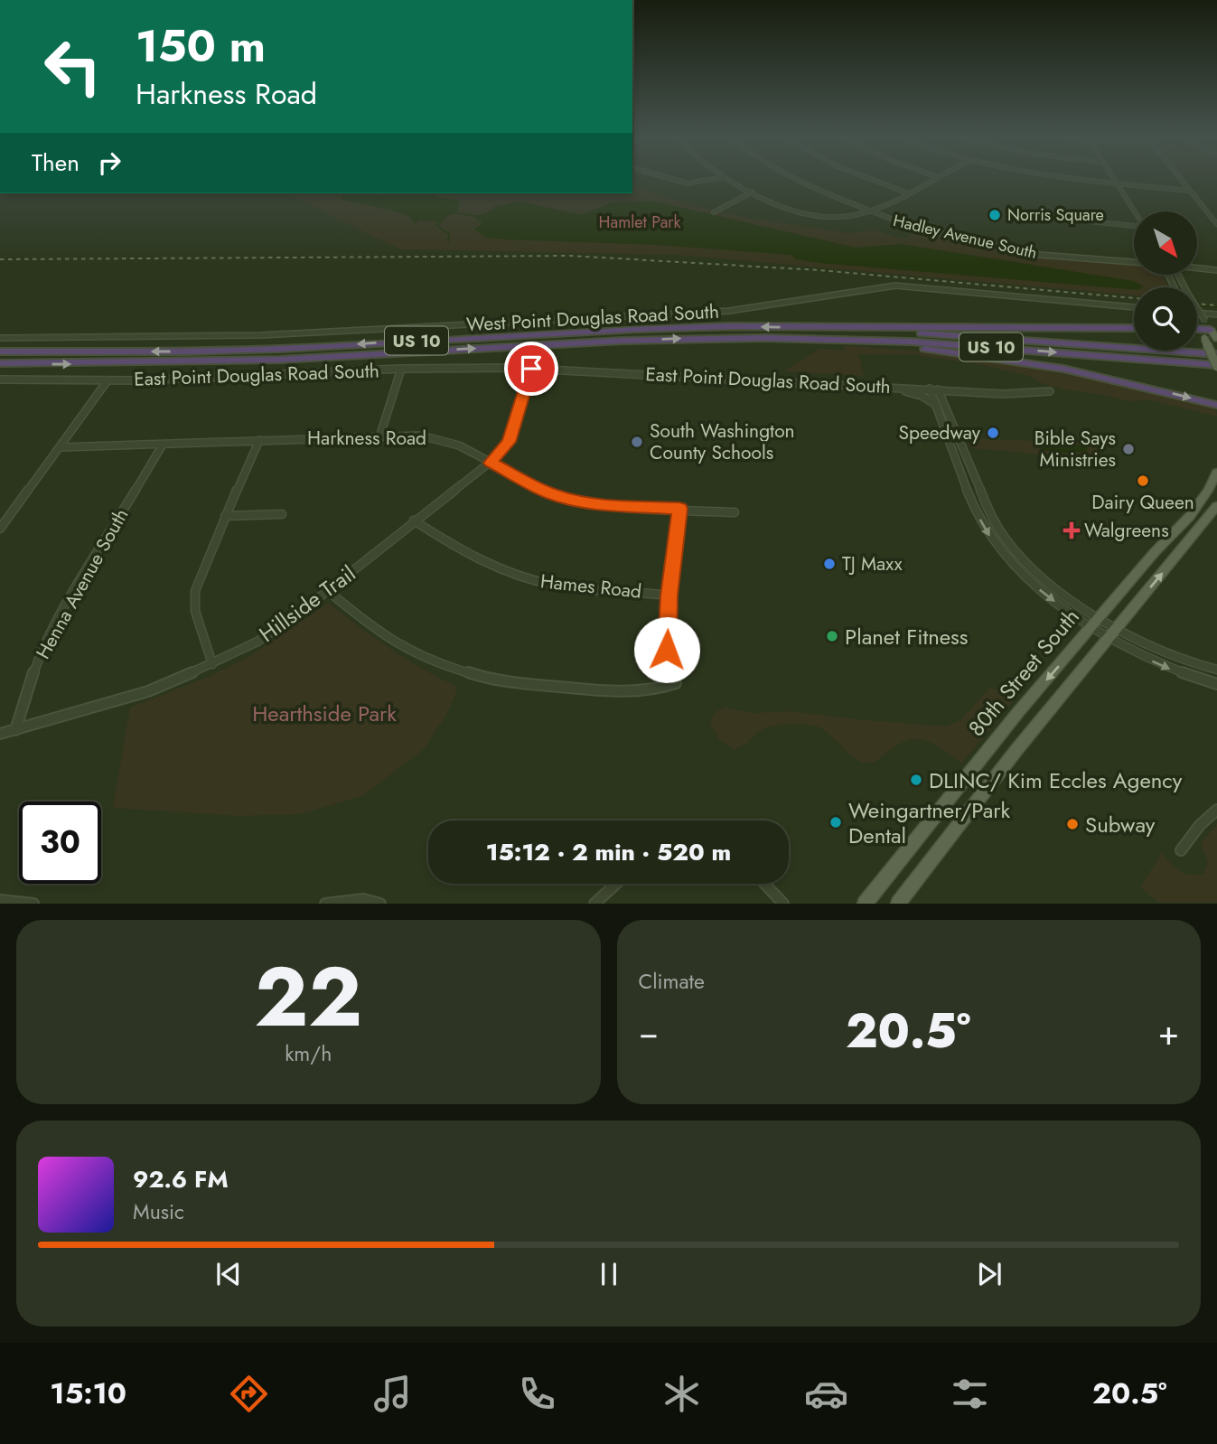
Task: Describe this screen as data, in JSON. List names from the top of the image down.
{
  "streets": {
    "highway": ["US 10"],
    "main road": ["80th Street South"],
    "street": [
      "Hadley Avenue South",
      "West Point Douglas Road South",
      "East Point Douglas Road South",
      "Harkness Road",
      "Henna Avenue South",
      "Hames Road",
      "Hillside Trail"
    ]
  },
  "crossings": [
    ["East Point Douglas Road South", "Hillside Trail"],
    ["Harkness Road", "Henna Avenue South"],
    ["Harkness Road", "Hillside Trail"],
    ["Henna Avenue South", "Hillside Trail"],
    ["Hames Road", "Hillside Trail"]
  ],
  "parks": ["Hamlet Park", "Hearthside Park"],
  "places": {
    "other": [
      "Norris Square",
      "Speedway",
      "South Washington County Schools",
      "Bible Says Ministries",
      "Dairy Queen",
      "TJ Maxx",
      "Planet Fitness",
      "DLINC/ Kim Eccles Agency",
      "Weingartner/Park Dental",
      "Subway"
    ],
    "health": ["Walgreens"]
  },
  "north": "bottom right",
  "page": {
    "turn": ["150 m", "Harkness Road"],
    "then": "Then",
    "limit": "30",
    "trip": "15:12 · 2 min · 520 m",
    "tile": [
      ["22", "km/h"],
      "Climate"
    ],
    "heat": ["−", "20.5°", "+"],
    "song": ["92.6 FM", "Music"],
    "tabs": ["15:10", "20.5°"]
  }
}
